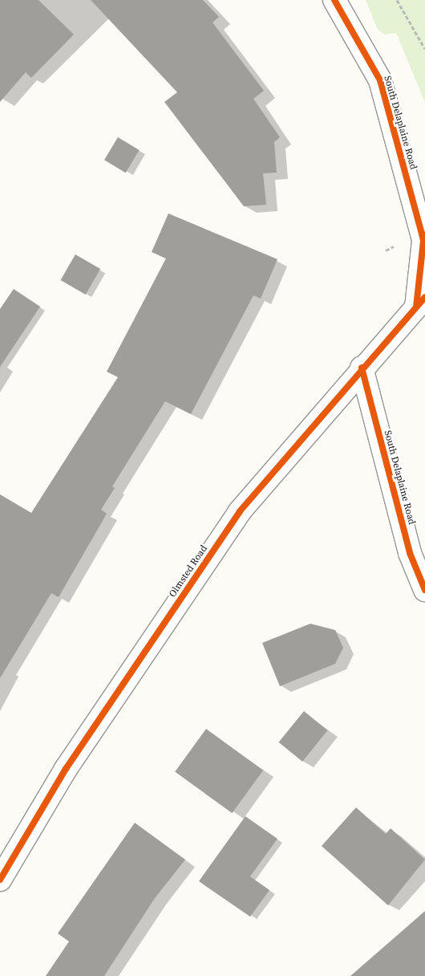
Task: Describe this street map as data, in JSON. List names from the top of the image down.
{
  "streets": {
    "street": ["South Delaplaine Road", "Olmsted Road"]
  },
  "crossings": [
    ["South Delaplaine Road", "Olmsted Road"]
  ]
}
